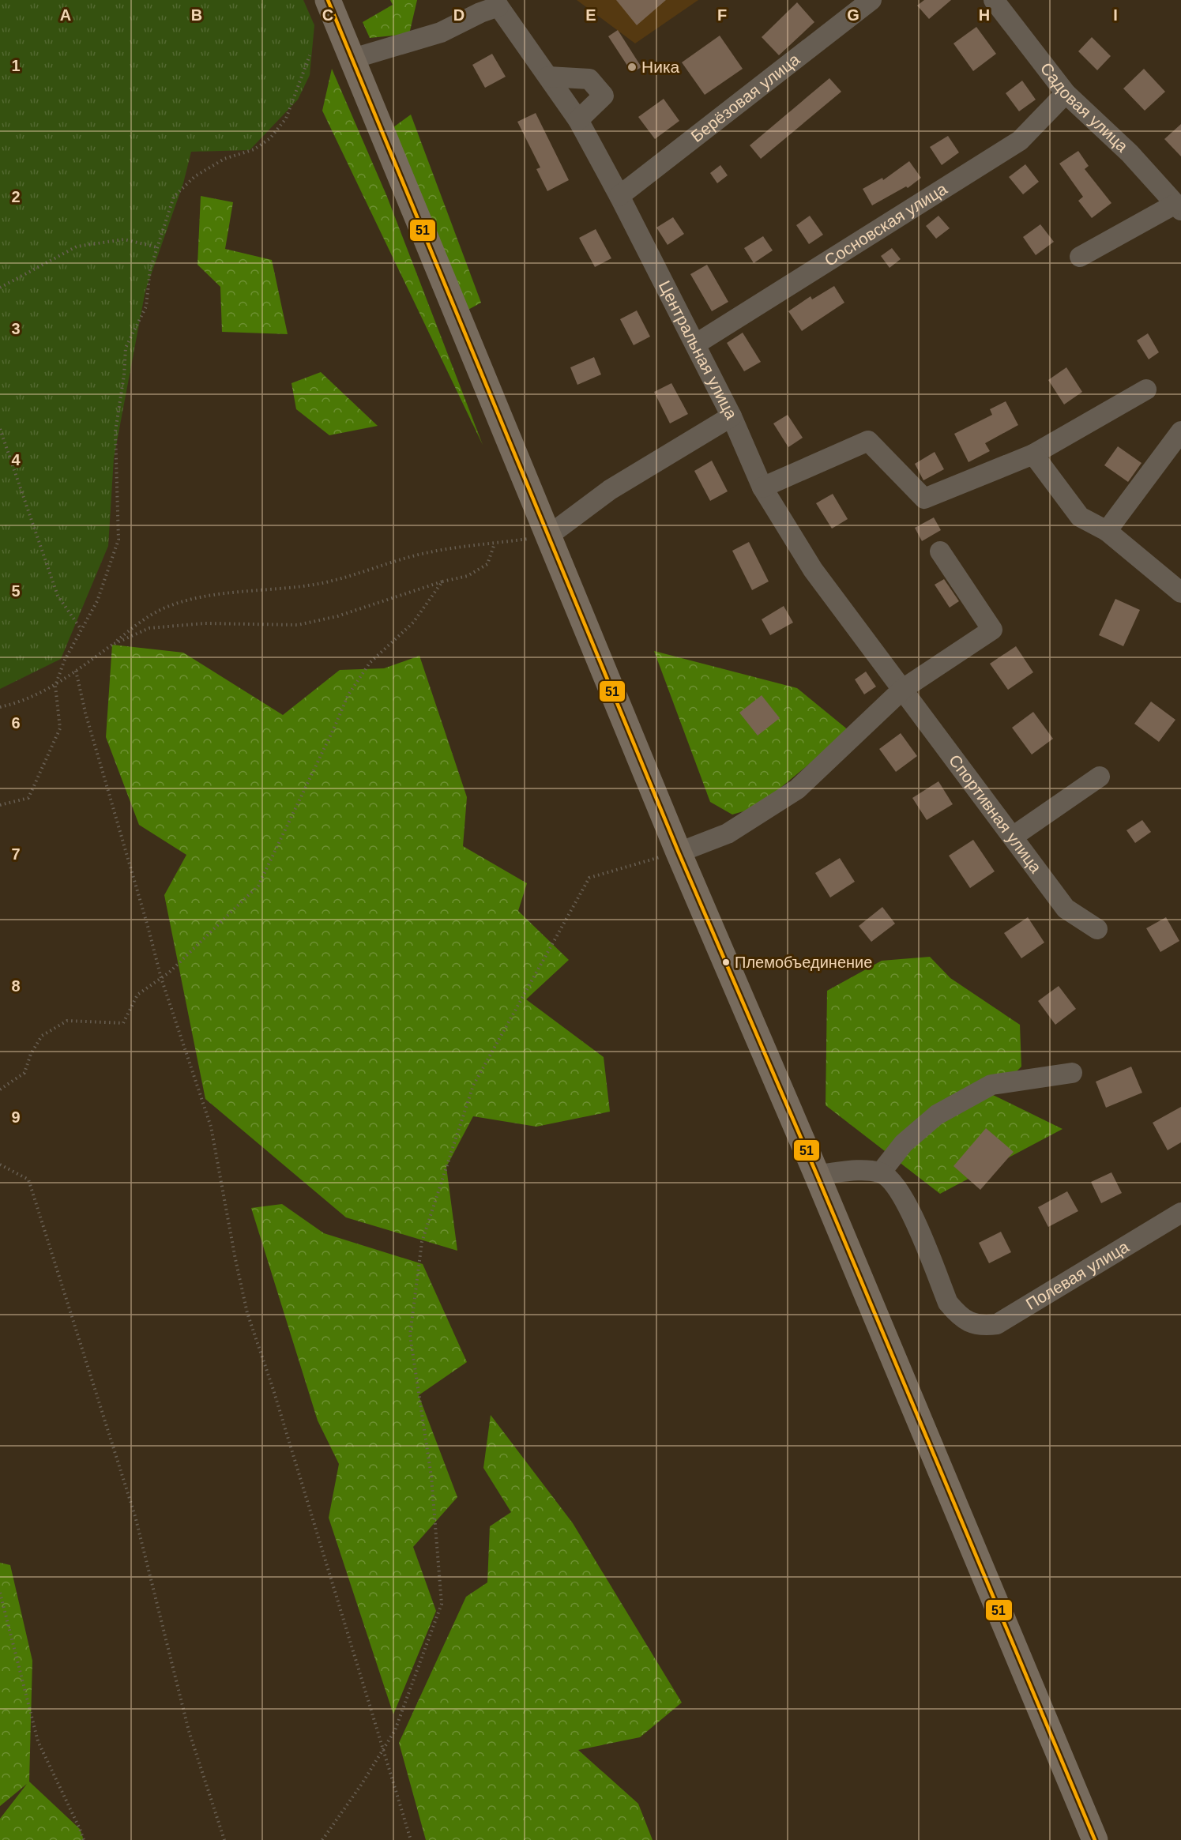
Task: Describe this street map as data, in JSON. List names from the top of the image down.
{
  "streets": {
    "street": [
      "Берёзовая улица",
      "Садовая улица",
      "Сосновская улица",
      "Центральная улица",
      "Спортивная улица",
      "Полевая улица"
    ]
  },
  "crossings": [
    ["Берёзовая улица", "Центральная улица"],
    ["Садовая улица", "Сосновская улица"],
    ["Сосновская улица", "Центральная улица"],
    ["Центральная улица", "Спортивная улица"]
  ],
  "places": ["Ника", "Племобъединение"],
  "lines": ["transit line 51"],
  "grid": {
    "columns": [
      "A",
      "B",
      "C",
      "D",
      "E",
      "F",
      "G",
      "H",
      "I"
    ],
    "rows": [
      "1",
      "2",
      "3",
      "4",
      "5",
      "6",
      "7",
      "8",
      "9"
    ]
  }
}
